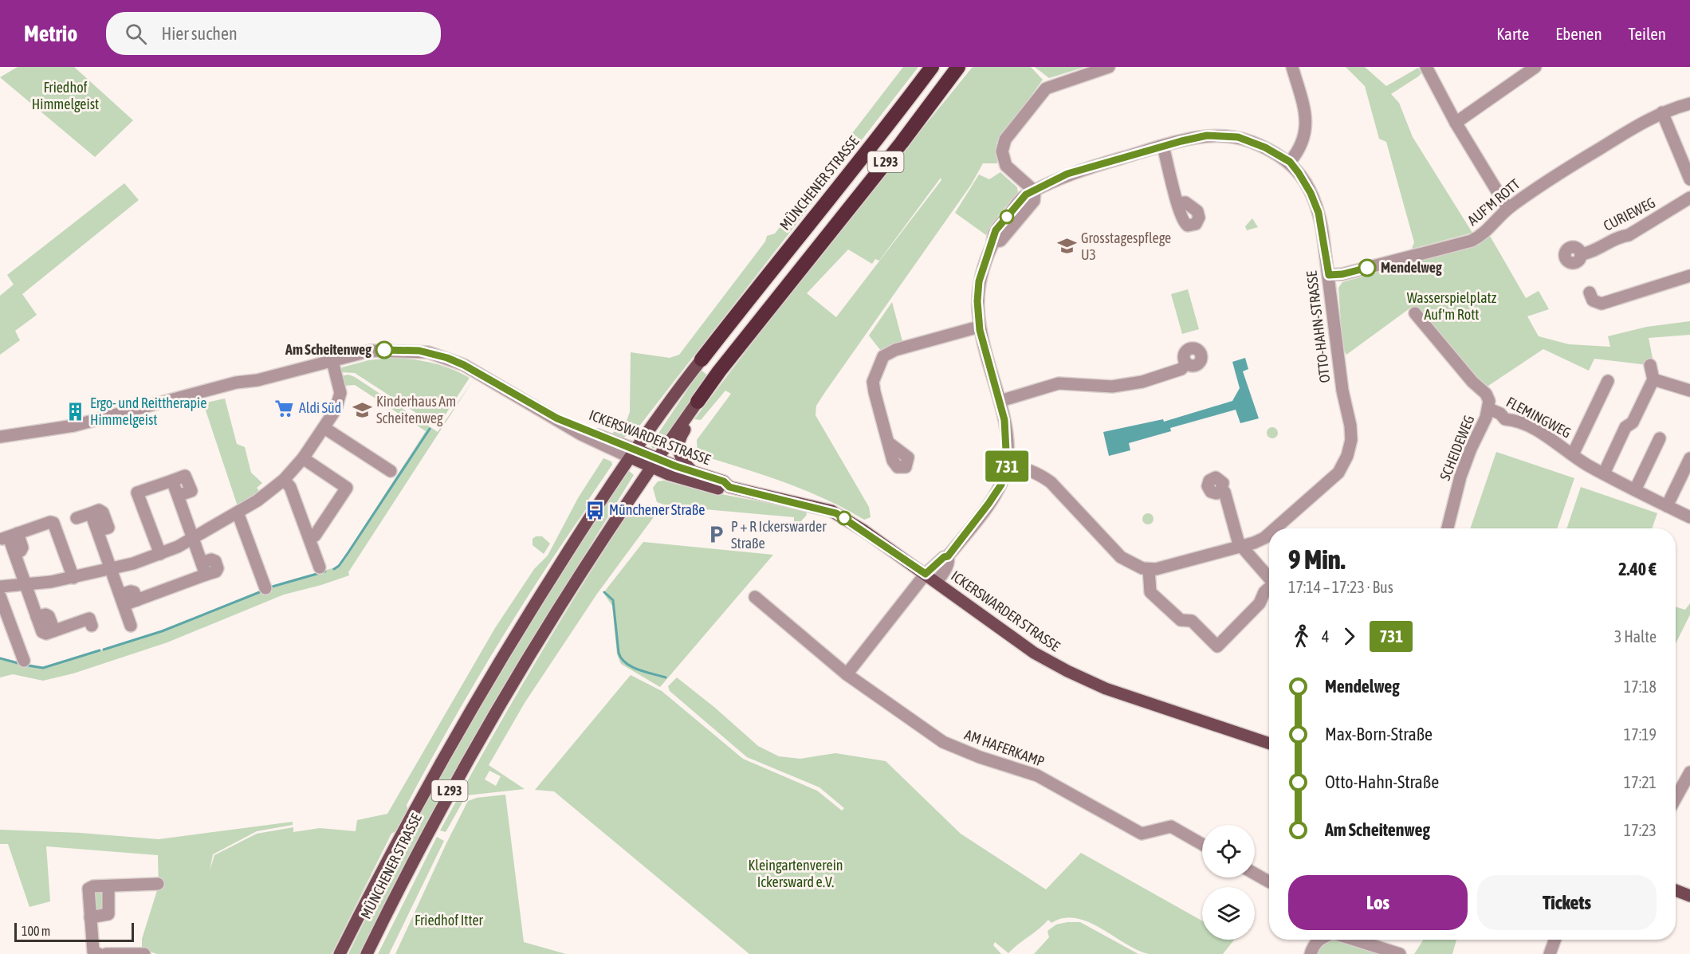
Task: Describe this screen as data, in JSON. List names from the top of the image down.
{
  "streets": {
    "highway": ["L 293", "MÜNCHENER STRASSE"],
    "main road": ["ICKERSWARDER STRASSE"],
    "street": [
      "AUF'M ROTT",
      "CURIEWEG",
      "OTTO-HAHN-STRASSE",
      "FLEMINGWEG",
      "SCHEIDEWEG",
      "AM HAFERKAMP"
    ]
  },
  "crossings": [
    ["MÜNCHENER STRASSE", "ICKERSWARDER STRASSE"],
    ["AUF'M ROTT", "OTTO-HAHN-STRASSE"],
    ["FLEMINGWEG", "SCHEIDEWEG"]
  ],
  "parks": [
    "Friedhof Himmelgeist",
    "Wasserspielplatz Auf'm Rott",
    "Kleingartenverein Ickersward e.V.",
    "Friedhof Itter"
  ],
  "places": {
    "school or university": ["Grosstagespflege U3", "Kinderhaus Am Scheitenweg"],
    "other": ["Mendelweg", "Am Scheitenweg"],
    "supermarket": ["Aldi Süd"],
    "building": ["Ergo- und Reittherapie Himmelgeist"],
    "bus stop": ["Münchener Straße"],
    "parking": ["P + R Ickerswarder Straße"]
  },
  "lines": ["bus line 731"],
  "scale_bar": "100 m",
  "page": {
    "header": "Metrio",
    "search": "Hier suchen",
    "nav": ["Karte", "Ebenen", "Teilen"],
    "on_map": "731",
    "heading": ["9 Min.", "17:14 – 17:23 · Bus", "2.40 €"],
    "legs": ["4", "731", "3 Halte"],
    "list": [
      {
        "name": "Mendelweg",
        "value": "17:18"
      },
      {
        "name": "Max-Born-Straße",
        "value": "17:19"
      },
      {
        "name": "Otto-Hahn-Straße",
        "value": "17:21"
      },
      {
        "name": "Am Scheitenweg",
        "value": "17:23"
      }
    ],
    "buttons": ["Los", "Tickets"],
    "scale": "100 m"
  }
}
